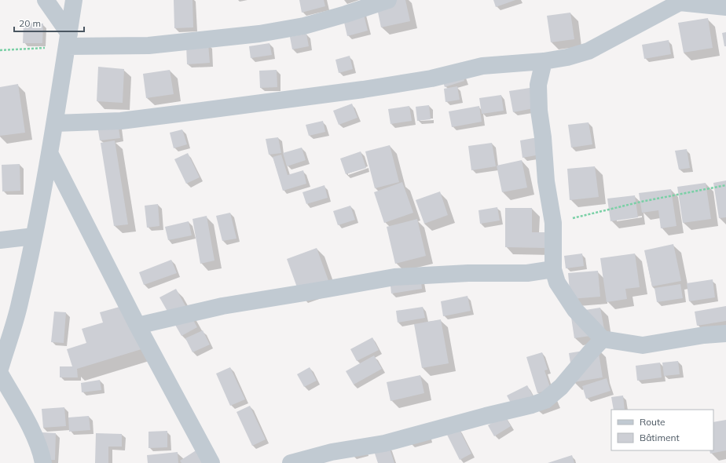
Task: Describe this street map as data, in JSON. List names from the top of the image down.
{
  "legend": ["Route", "Bâtiment"],
  "scale_bar": "20 m"
}
